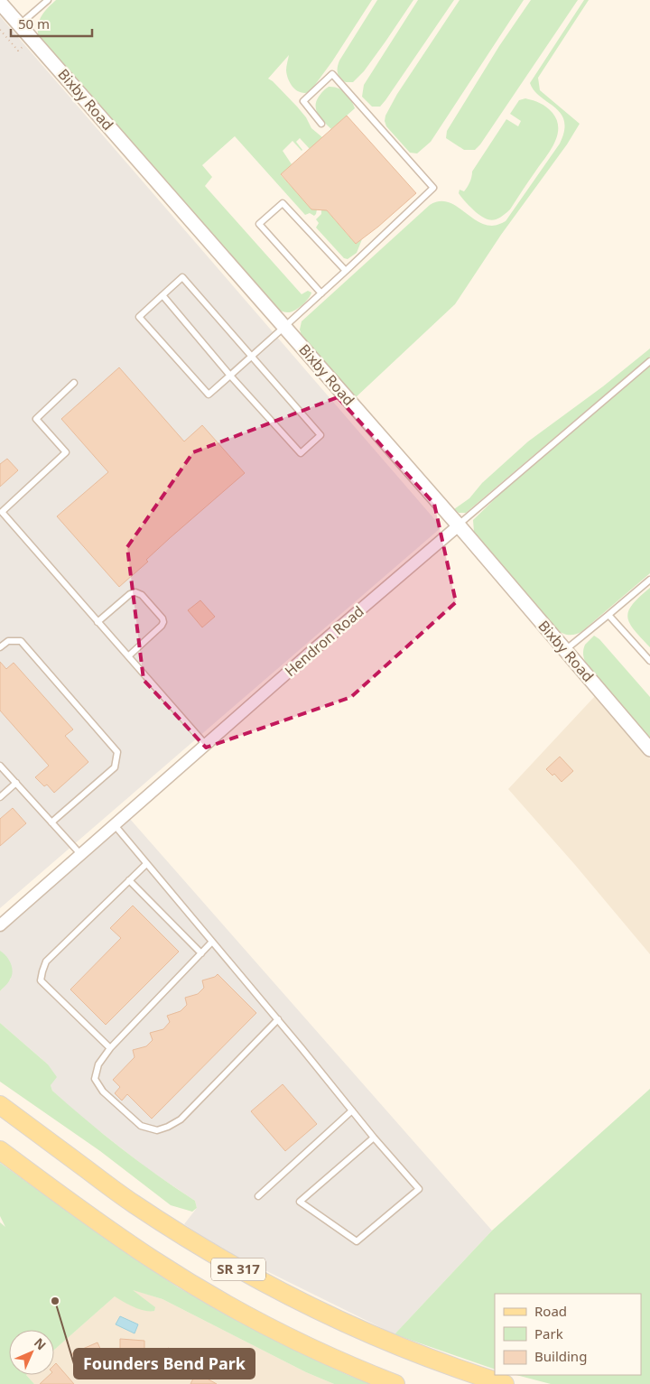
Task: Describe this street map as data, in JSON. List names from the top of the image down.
{
  "streets": {
    "main road": ["SR 317"],
    "street": ["Bixby Road", "Hendron Road"]
  },
  "crossings": [
    ["Bixby Road", "Hendron Road"]
  ],
  "places": ["Founders Bend Park"],
  "legend": ["Road", "Park", "Building"],
  "scale_bar": "50 m",
  "north": "top right"
}
